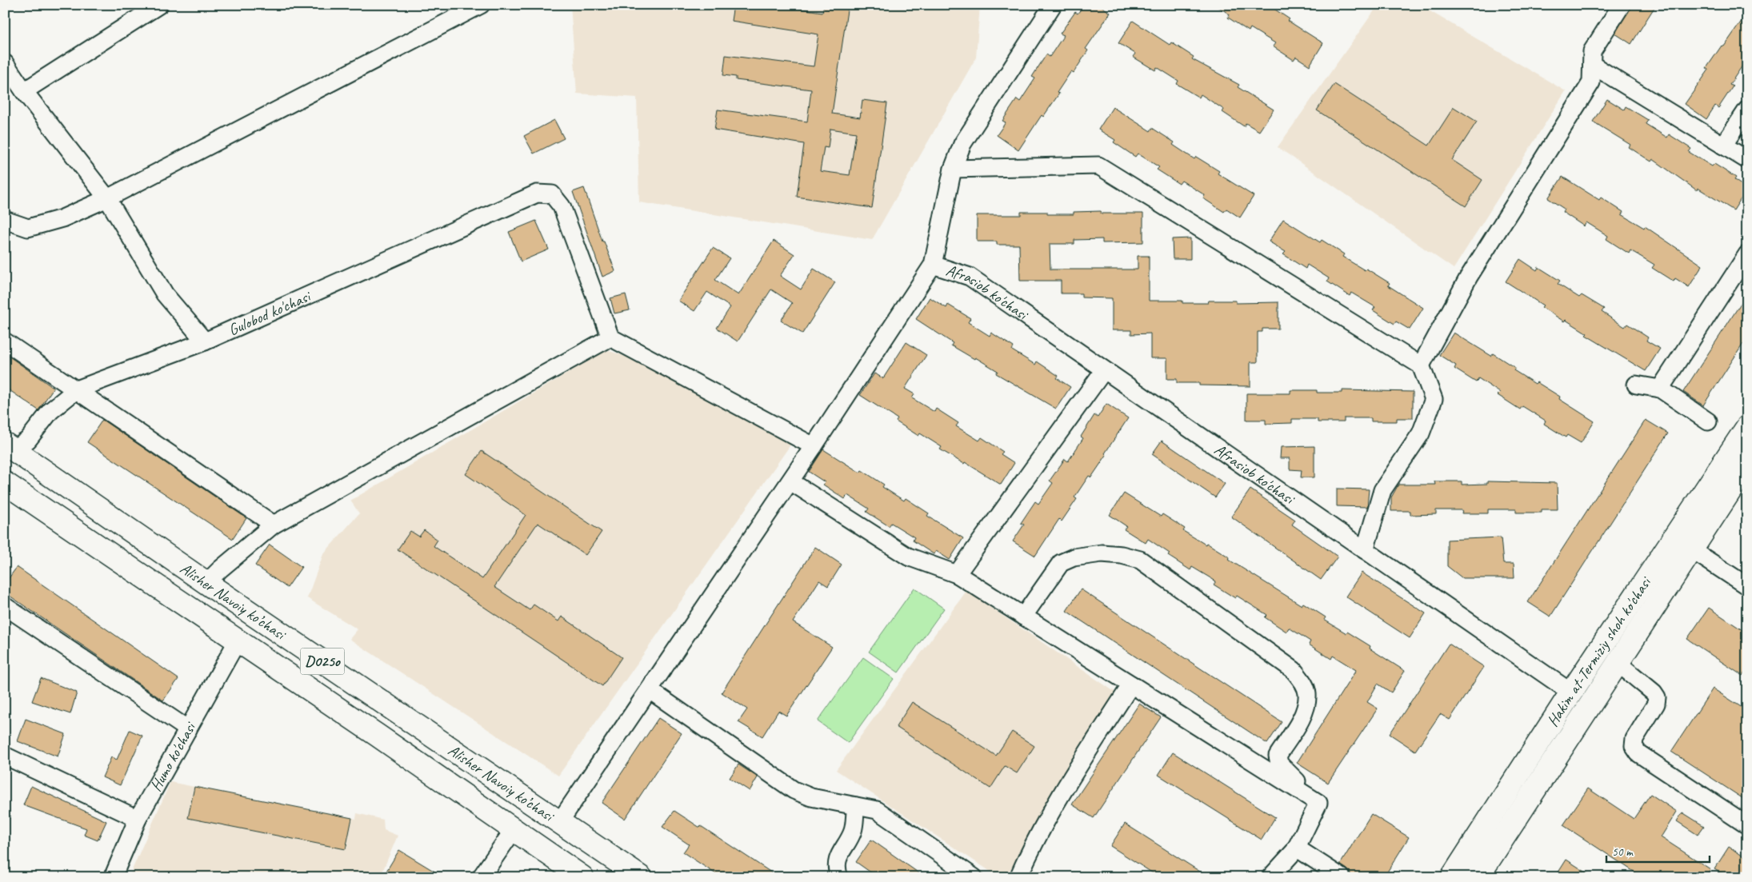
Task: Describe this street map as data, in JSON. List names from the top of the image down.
{
  "streets": {
    "main road": ["Alisher Navoiy ko’chasi", "Hakim at-Termiziy shoh ko'chasi", "D025o"],
    "street": ["Afrasiob ko'chasi", "Gulobod ko'chasi", "Humo ko'chasi"]
  },
  "crossings": [
    ["Afrasiob ko'chasi", "Hakim at-Termiziy shoh ko'chasi"],
    ["Gulobod ko'chasi", "Alisher Navoiy ko’chasi"],
    ["Alisher Navoiy ko’chasi", "Humo ko'chasi"]
  ],
  "scale_bar": "50 m"
}
